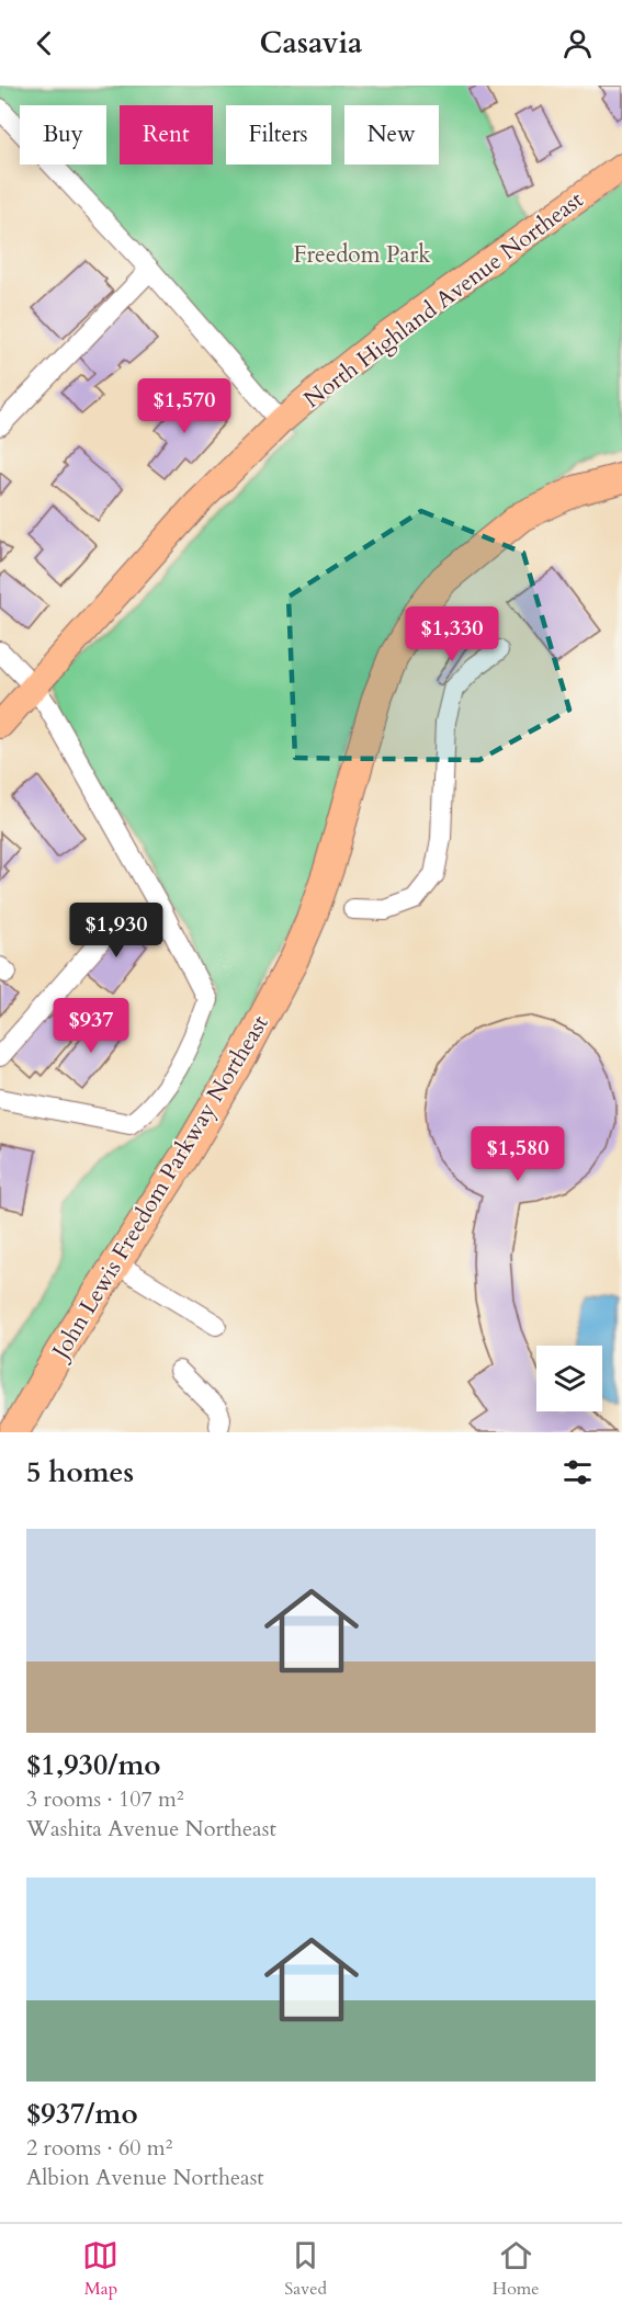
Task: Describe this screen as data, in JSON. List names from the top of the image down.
{
  "streets": {
    "highway": ["John Lewis Freedom Parkway Northeast"],
    "main road": ["North Highland Avenue Northeast"]
  },
  "parks": ["Freedom Park"],
  "page": {
    "header": "Casavia",
    "chip": [
      "Buy",
      "Rent",
      "Filters",
      "New"
    ],
    "price": [
      "$1,570",
      "$1,330",
      "$1,930",
      "$937",
      "$1,580"
    ],
    "heading": "5 homes",
    "list": [
      {
        "name": "$1,930/mo",
        "note": "3 rooms · 107 m² · Washita Avenue Northeast"
      },
      {
        "name": "$937/mo",
        "note": "2 rooms · 60 m² · Albion Avenue Northeast"
      }
    ],
    "tabs": ["Map", "Saved", "Home"]
  }
}
